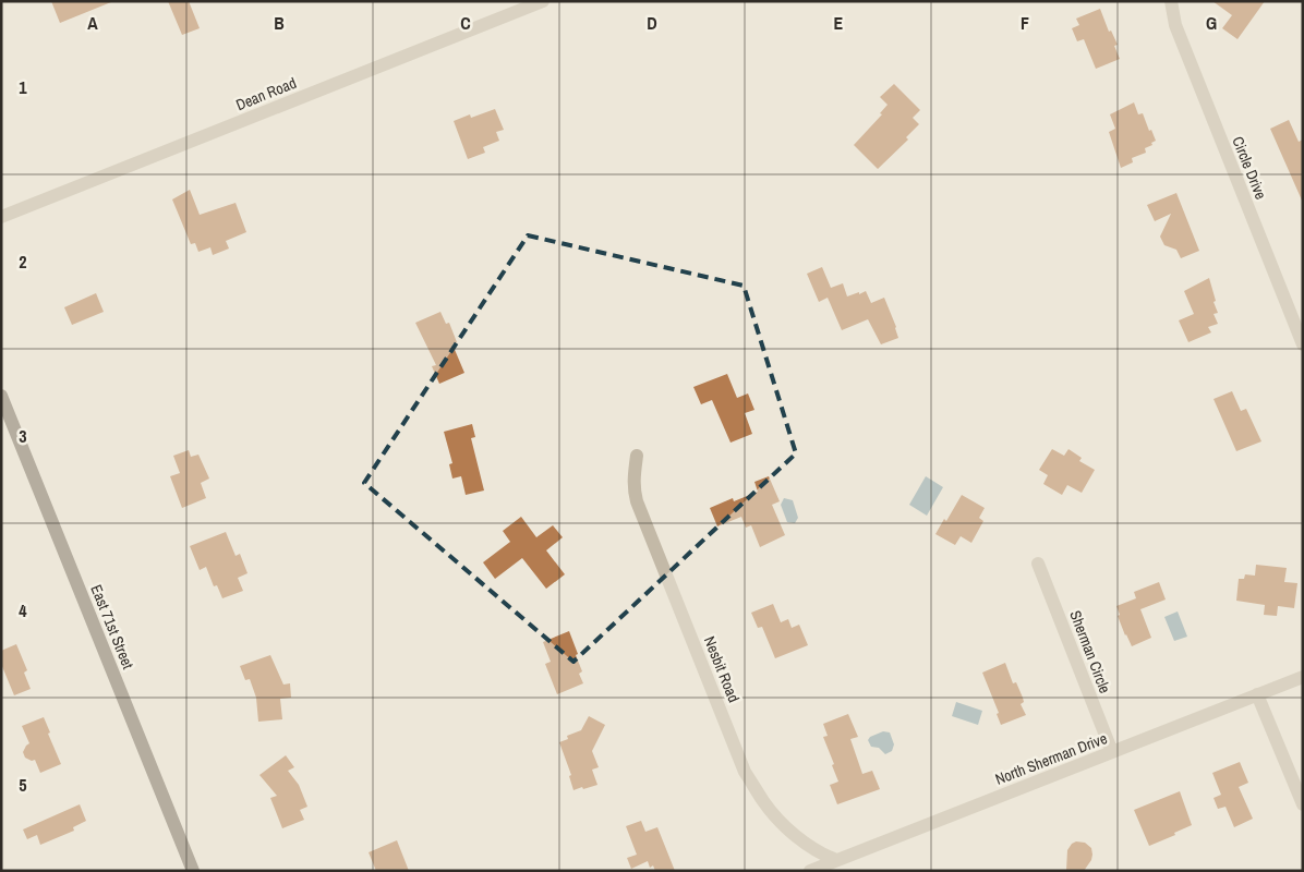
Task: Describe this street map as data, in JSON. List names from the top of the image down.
{
  "streets": {
    "main road": ["East 71st Street"],
    "street": [
      "Dean Road",
      "Circle Drive",
      "Sherman Circle",
      "Nesbit Road",
      "North Sherman Drive"
    ]
  },
  "crossings": [
    ["Sherman Circle", "North Sherman Drive"],
    ["Nesbit Road", "North Sherman Drive"]
  ],
  "grid": {
    "columns": [
      "A",
      "B",
      "C",
      "D",
      "E",
      "F",
      "G"
    ],
    "rows": [
      "1",
      "2",
      "3",
      "4",
      "5"
    ]
  }
}
